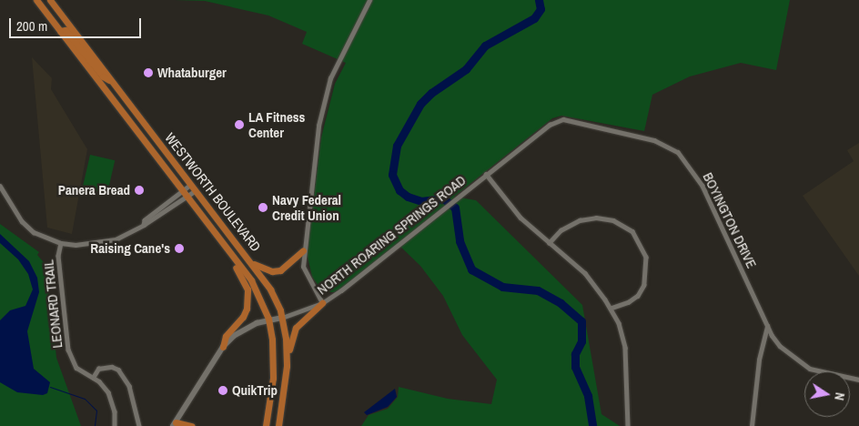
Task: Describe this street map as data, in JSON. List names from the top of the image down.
{
  "streets": {
    "main road": ["WESTWORTH BOULEVARD"],
    "street": ["BOYINGTON DRIVE", "NORTH ROARING SPRINGS ROAD", "LEONARD TRAIL"]
  },
  "crossings": [
    ["WESTWORTH BOULEVARD", "NORTH ROARING SPRINGS ROAD"],
    ["BOYINGTON DRIVE", "NORTH ROARING SPRINGS ROAD"]
  ],
  "places": [
    "Whataburger",
    "LA Fitness Center",
    "Panera Bread",
    "Navy Federal Credit Union",
    "Raising Cane's",
    "QuikTrip"
  ],
  "scale_bar": "200 m",
  "north": "right"
}
